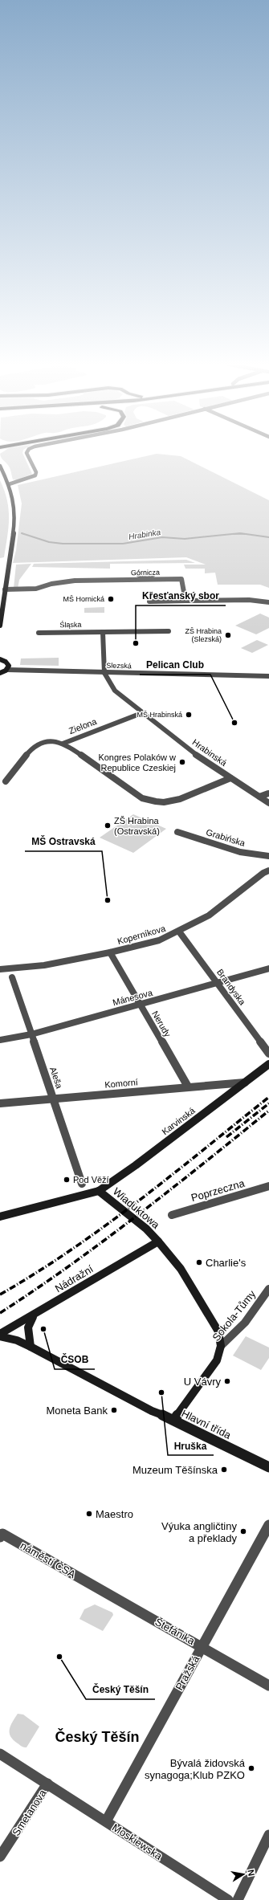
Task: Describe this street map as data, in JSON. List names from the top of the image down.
{
  "streets": {
    "street": [
      "Górnicza",
      "Śląska",
      "Slezská",
      "Zielona",
      "Hrabinská",
      "Grabińska",
      "Koperníkova",
      "Brandyska",
      "Mánesova",
      "Nerudy",
      "Aleša",
      "Komorní",
      "Karvinská",
      "Poprzeczna",
      "Wiaduktowa",
      "Nádražní",
      "Sokola-Tůmy",
      "Hlavní třída",
      "náměstí ČSA",
      "Štefánika",
      "Pražská",
      "Smetanova",
      "Moskiewska"
    ]
  },
  "crossings": [
    ["Zielona", "Hrabinská"],
    ["Koperníkova", "Brandyska"],
    ["Koperníkova", "Nerudy"],
    ["Brandyska", "Mánesova"],
    ["Mánesova", "Nerudy"],
    ["Mánesova", "Aleša"],
    ["Nerudy", "Komorní"],
    ["Aleša", "Komorní"],
    ["Komorní", "Karvinská"],
    ["Karvinská", "Wiaduktowa"],
    ["Wiaduktowa", "Nádražní"],
    ["Wiaduktowa", "Sokola-Tůmy"],
    ["Nádražní", "Hlavní třída"],
    ["Sokola-Tůmy", "Hlavní třída"],
    ["náměstí ČSA", "Štefánika"],
    ["Štefánika", "Pražská"],
    ["Pražská", "Moskiewska"],
    ["Smetanova", "Moskiewska"]
  ],
  "districts": ["Český Těšín"],
  "water": ["Hrabinka"],
  "places": [
    "MŠ Hornická",
    "ZŠ Hrabina (Slezská)",
    "Křesťanský sbor",
    "MŠ Hrabinská",
    "Pelican Club",
    "Kongres Polaków w Republice Czeskiej",
    "ZŠ Hrabina (Ostravská)",
    "MŠ Ostravská",
    "Pod Věží",
    "Charlie's",
    "ČSOB",
    "U Vávry",
    "Hruška",
    "Moneta Bank",
    "Muzeum Těšínska",
    "Maestro",
    "Výuka angličtiny a překlady",
    "Český Těšín",
    "Bývalá židovská synagoga;Klub PZKO"
  ],
  "north": "right"
}
